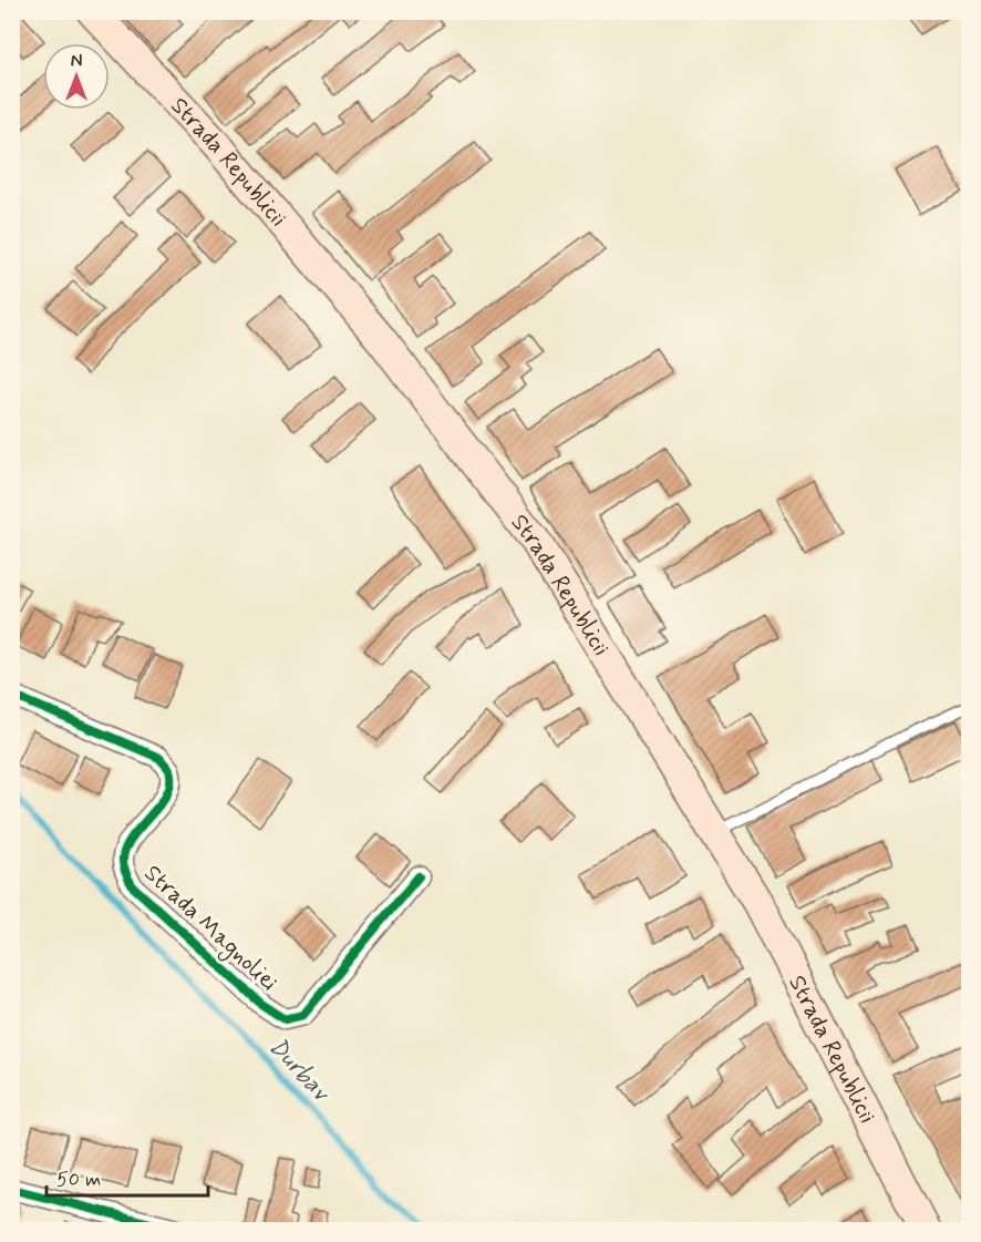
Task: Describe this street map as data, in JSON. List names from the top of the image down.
{
  "streets": {
    "main road": ["Strada Republicii"],
    "street": ["Strada Magnoliei"]
  },
  "water": ["Durbav"],
  "scale_bar": "50 m",
  "north": "top"
}
